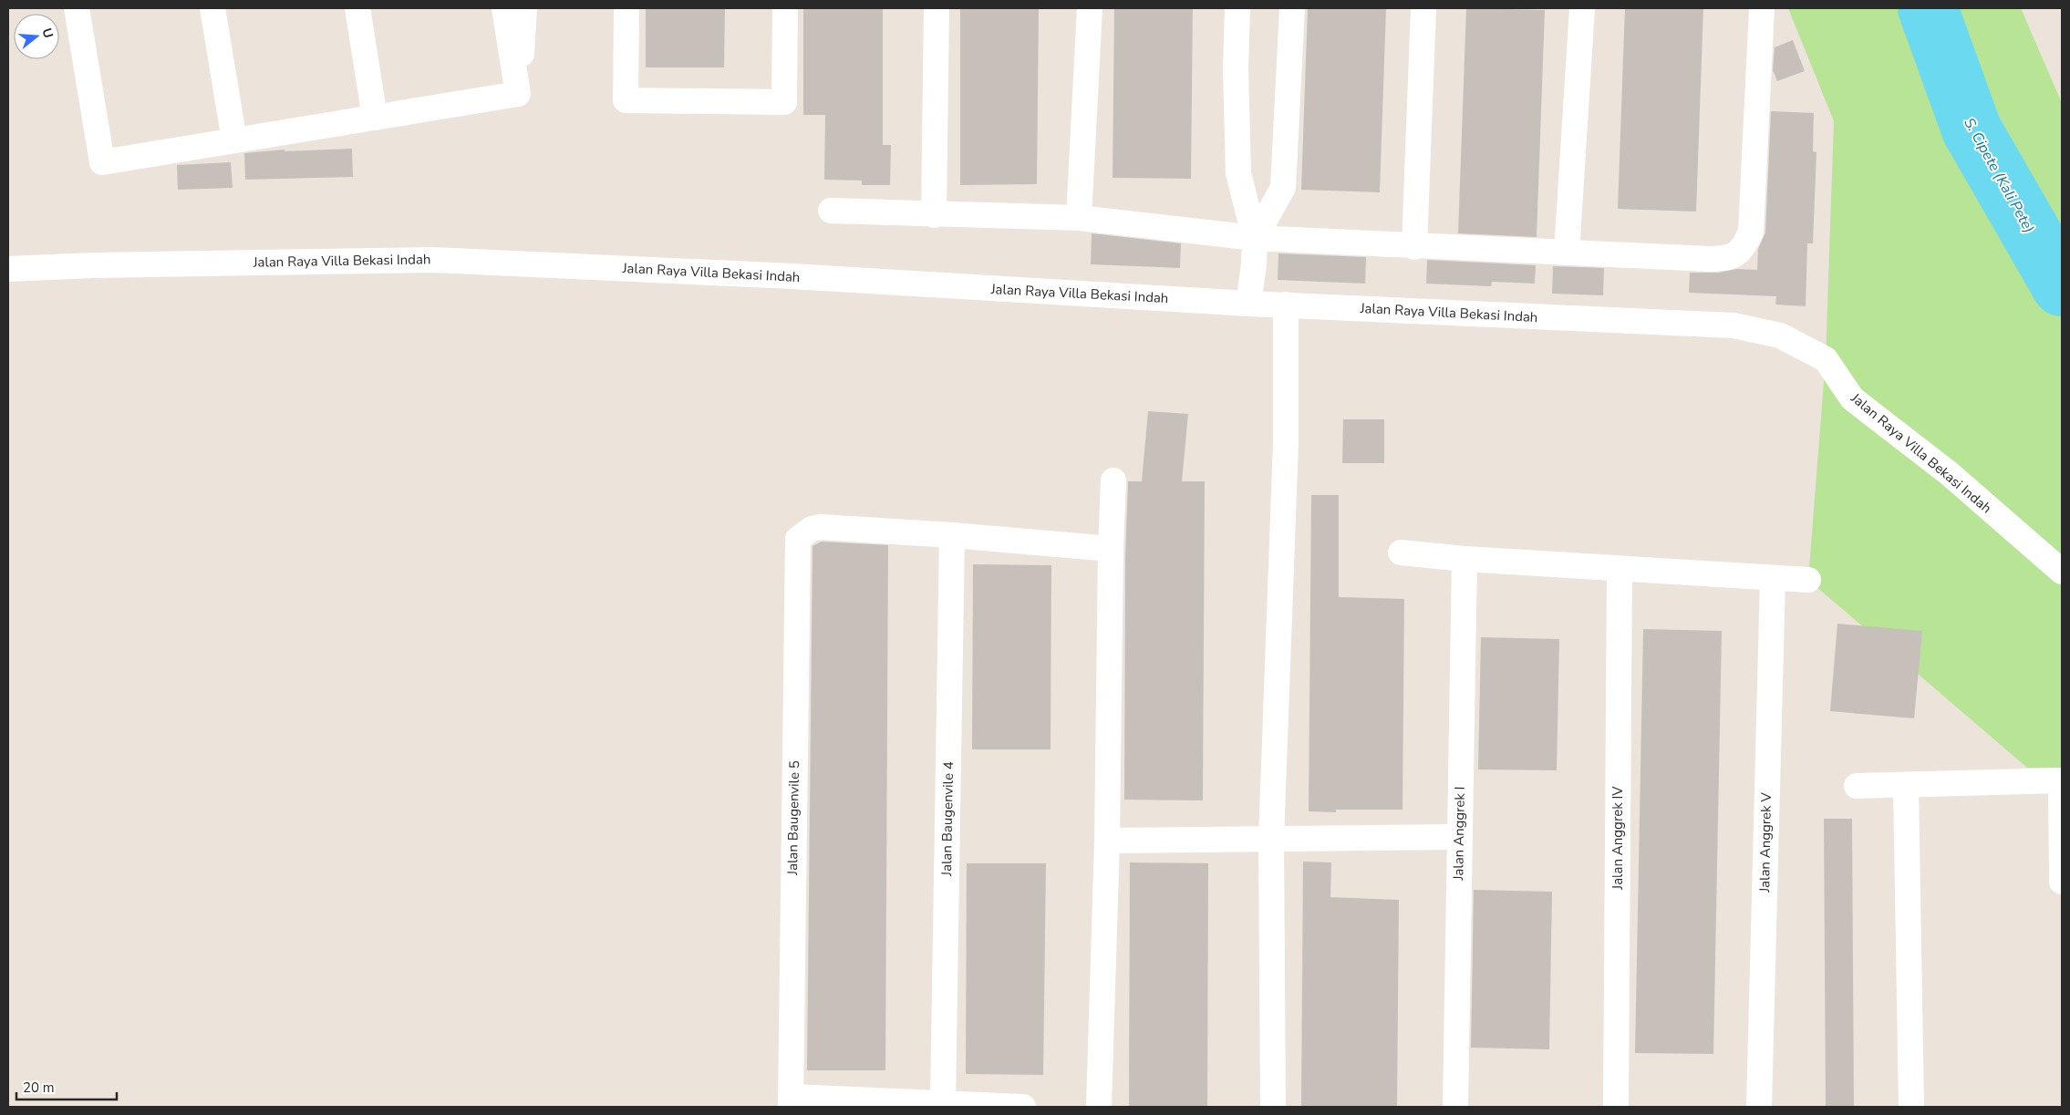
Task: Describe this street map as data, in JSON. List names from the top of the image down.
{
  "streets": {
    "street": [
      "Jalan Raya Villa Bekasi Indah",
      "Jalan Baugenvile 5",
      "Jalan Baugenvile 4",
      "Jalan Anggrek I",
      "Jalan Anggrek IV",
      "Jalan Anggrek V"
    ]
  },
  "crossings": [
    ["Jalan Baugenvile 5", "Jalan Baugenvile 4"]
  ],
  "water": ["S. Cipete (Kali Pete)"],
  "scale_bar": "20 m",
  "north": "right"
}
